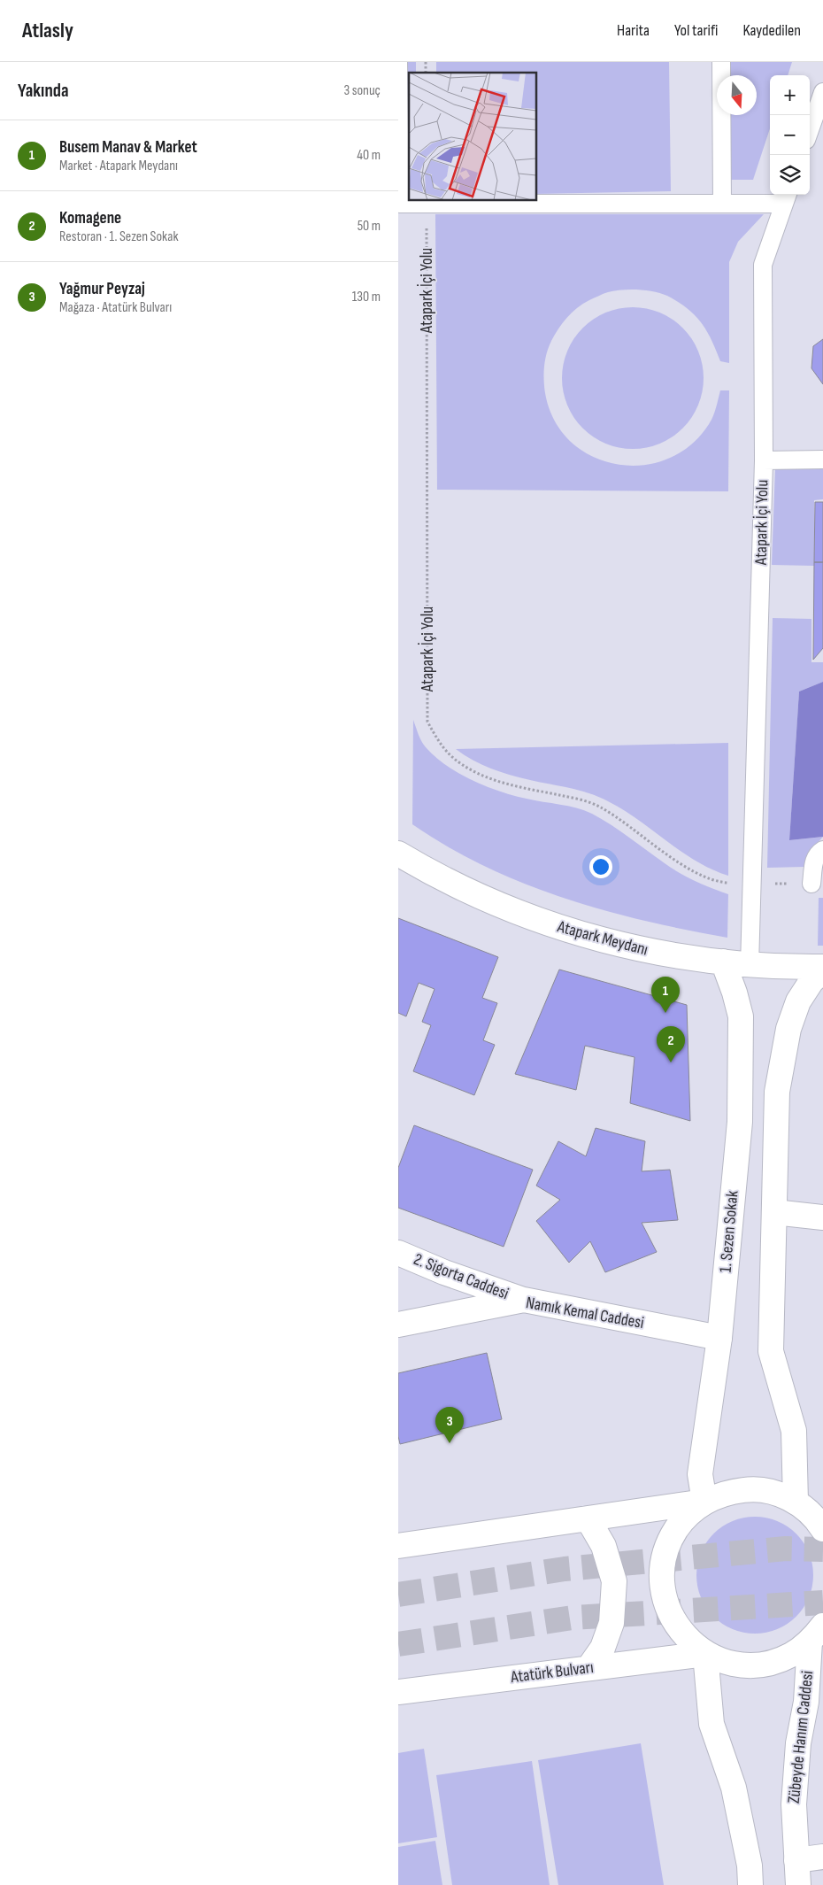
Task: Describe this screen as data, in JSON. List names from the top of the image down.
{
  "streets": {
    "main road": [
      "Atapark Meydanı",
      "1. Sezen Sokak",
      "2. Sigorta Caddesi",
      "Namık Kemal Caddesi",
      "Atatürk Bulvarı",
      "Zübeyde Hanım Caddesi"
    ],
    "street": ["Atapark İçi Yolu"]
  },
  "crossings": [
    ["Atapark İçi Yolu", "Atapark Meydanı"],
    ["Atapark Meydanı", "1. Sezen Sokak"],
    ["1. Sezen Sokak", "Namık Kemal Caddesi"],
    ["1. Sezen Sokak", "Atatürk Bulvarı"],
    ["2. Sigorta Caddesi", "Namık Kemal Caddesi"],
    ["Atatürk Bulvarı", "Zübeyde Hanım Caddesi"]
  ],
  "north": "bottom",
  "page": {
    "header": "Atlasly",
    "nav": ["Harita", "Yol tarifi", "Kaydedilen"],
    "heading": ["Yakında", "3 sonuç"],
    "map_buttons": ["+", "−"],
    "list": [
      {
        "mark": "1",
        "name": "Busem Manav & Market",
        "note": "Market · Atapark Meydanı",
        "value": "40 m"
      },
      {
        "mark": "2",
        "name": "Komagene",
        "note": "Restoran · 1. Sezen Sokak",
        "value": "50 m"
      },
      {
        "mark": "3",
        "name": "Yağmur Peyzaj",
        "note": "Mağaza · Atatürk Bulvarı",
        "value": "130 m"
      }
    ],
    "pins": ["1", "2", "3"]
  }
}
